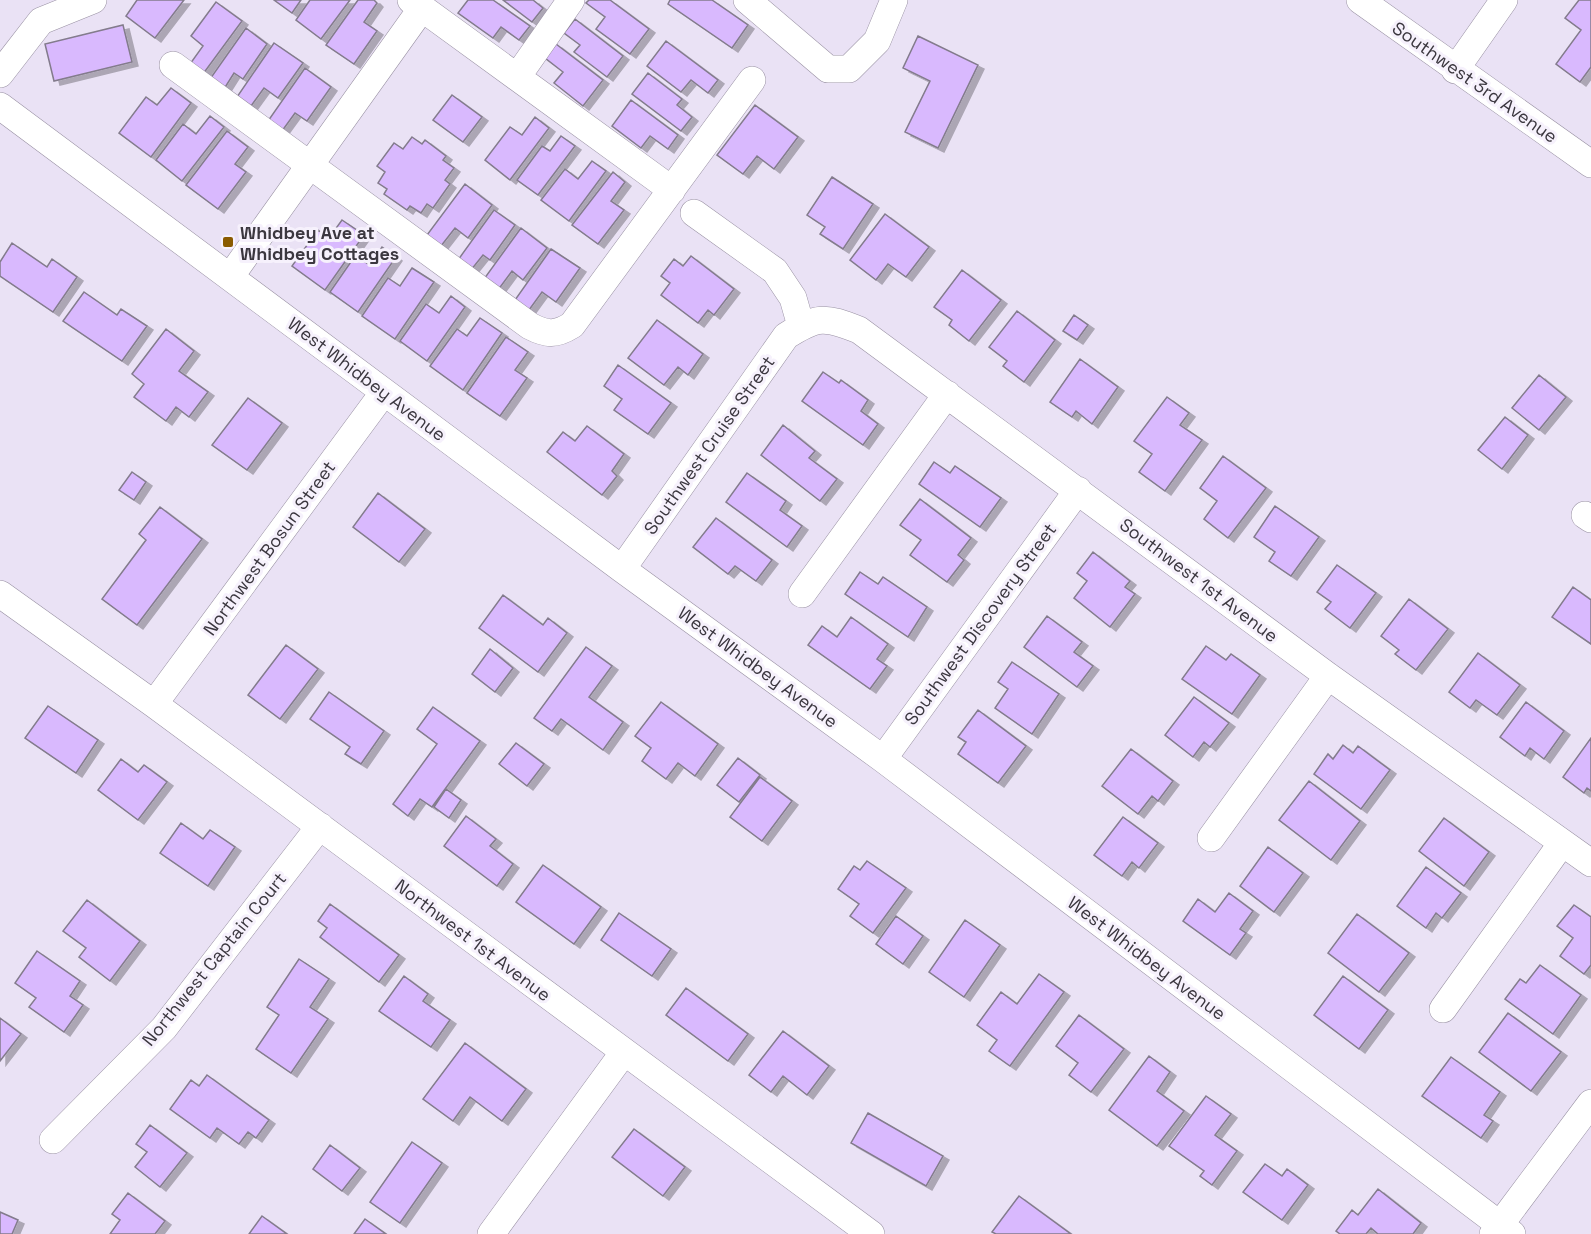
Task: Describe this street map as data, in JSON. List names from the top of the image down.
{
  "streets": {
    "street": [
      "Southwest 3rd Avenue",
      "West Whidbey Avenue",
      "Southwest Cruise Street",
      "Northwest Bosun Street",
      "Southwest 1st Avenue",
      "Southwest Discovery Street",
      "Northwest 1st Avenue",
      "Northwest Captain Court"
    ]
  },
  "crossings": [
    ["West Whidbey Avenue", "Southwest Cruise Street"],
    ["West Whidbey Avenue", "Northwest Bosun Street"],
    ["West Whidbey Avenue", "Southwest Discovery Street"],
    ["Southwest Cruise Street", "Southwest 1st Avenue"],
    ["Northwest Bosun Street", "Northwest 1st Avenue"],
    ["Southwest 1st Avenue", "Southwest Discovery Street"],
    ["Northwest 1st Avenue", "Northwest Captain Court"]
  ],
  "places": {
    "transit": ["Whidbey Ave at Whidbey Cottages"]
  }
}
